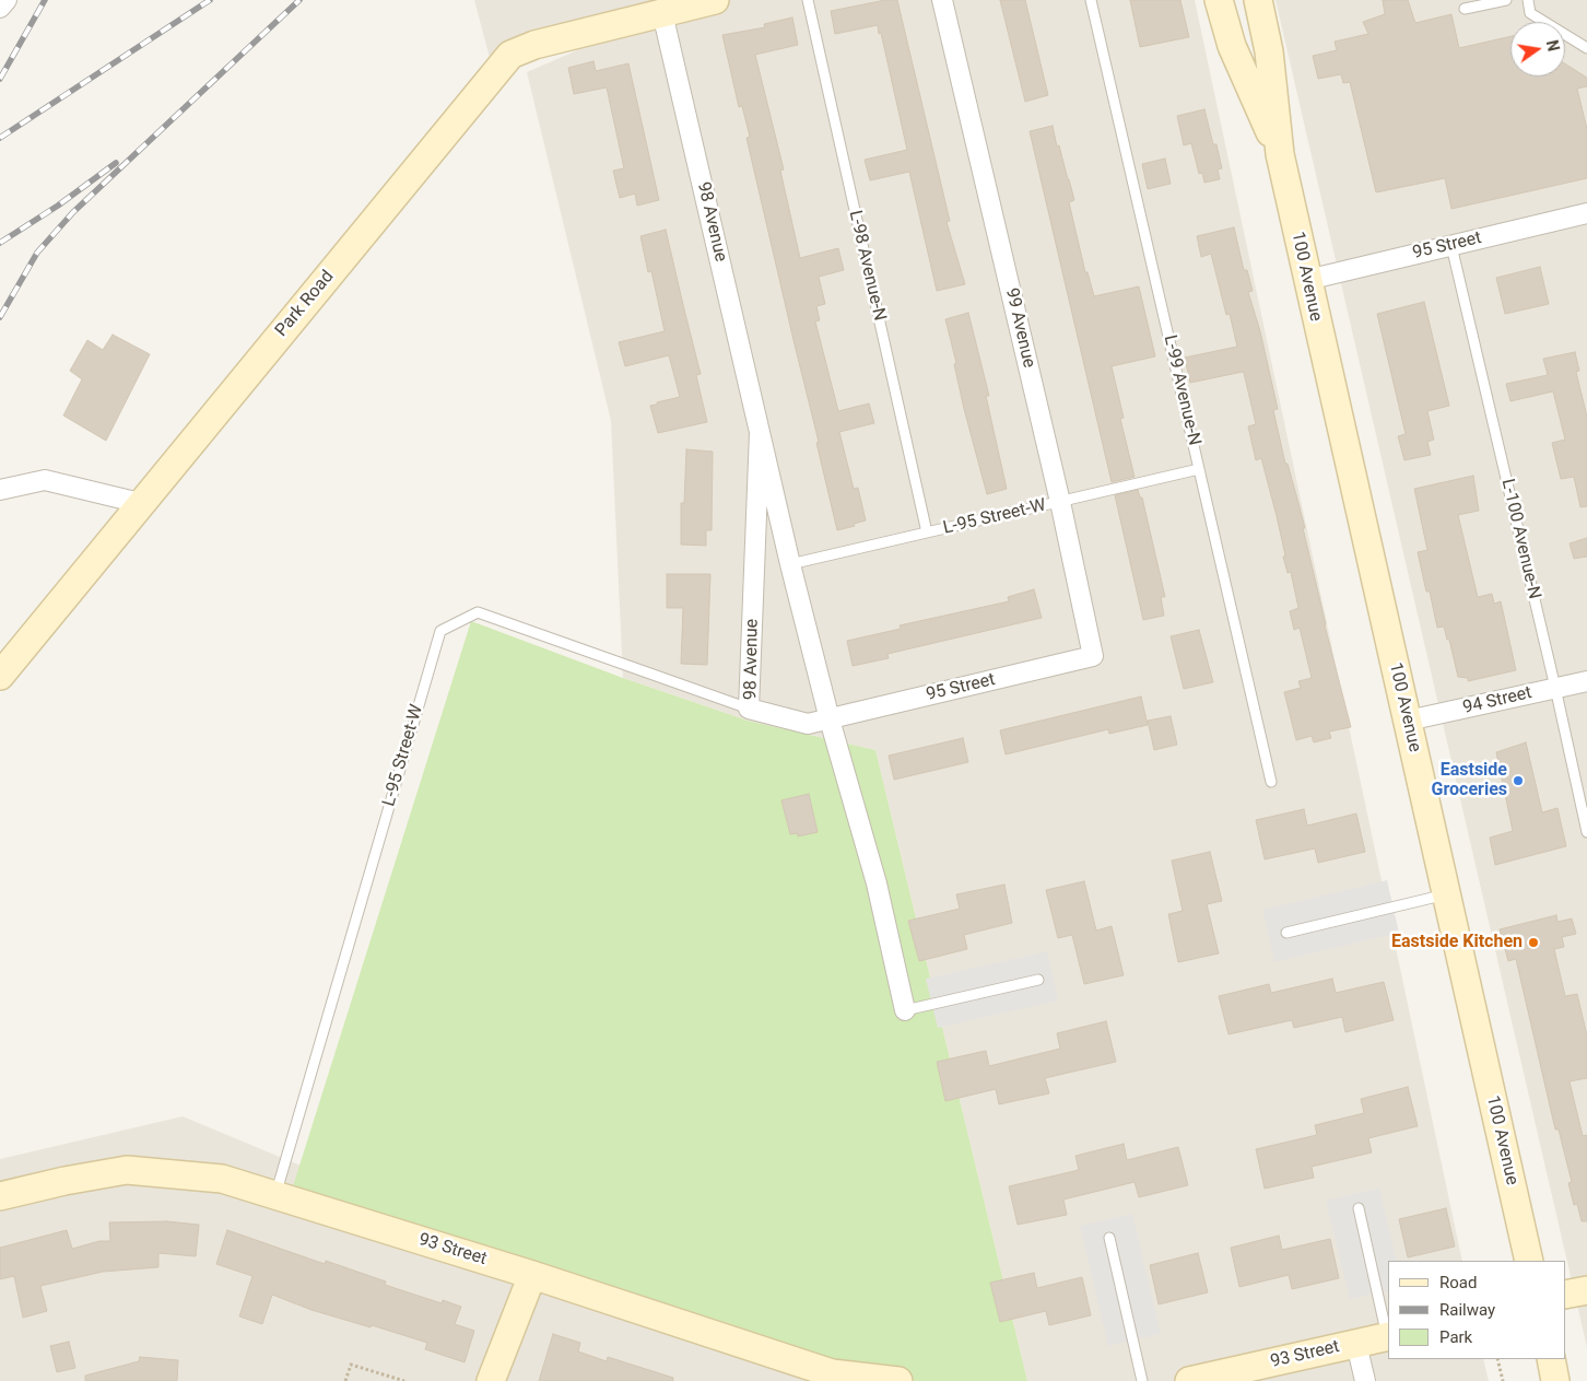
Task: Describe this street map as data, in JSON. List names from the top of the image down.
{
  "streets": {
    "street": [
      "98 Avenue",
      "95 Street",
      "100 Avenue",
      "Park Road",
      "99 Avenue",
      "94 Street",
      "93 Street"
    ],
    "lane": [
      "L-98 Avenue-N",
      "L-99 Avenue-N",
      "L-95 Street-W",
      "L-100 Avenue-N"
    ]
  },
  "crossings": [
    ["98 Avenue", "95 Street"],
    ["98 Avenue", "Park Road"],
    ["98 Avenue", "L-95 Street-W"],
    ["95 Street", "100 Avenue"],
    ["95 Street", "99 Avenue"],
    ["95 Street", "L-100 Avenue-N"],
    ["L-98 Avenue-N", "L-95 Street-W"],
    ["100 Avenue", "94 Street"],
    ["99 Avenue", "L-95 Street-W"],
    ["L-99 Avenue-N", "L-95 Street-W"],
    ["L-95 Street-W", "93 Street"],
    ["L-100 Avenue-N", "94 Street"]
  ],
  "places": ["Eastside Groceries", "Eastside Kitchen"],
  "legend": ["Road", "Railway", "Park"],
  "north": "right"
}
